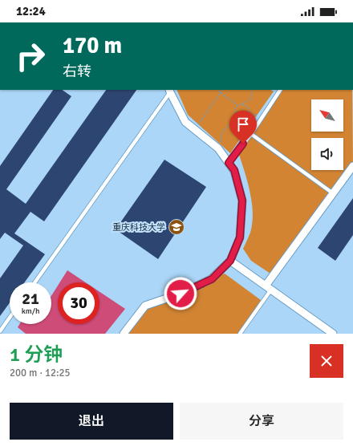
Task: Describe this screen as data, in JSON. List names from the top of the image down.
{
  "places": {
    "school or university": ["重庆科技大学"]
  },
  "north": "top left",
  "page": {
    "status": "12:24",
    "turn": ["170 m", "右转"],
    "speed": "21 km/h",
    "limit": "30",
    "heading": ["1 分钟", "200 m · 12:25"],
    "buttons": ["退出", "分享"]
  }
}
